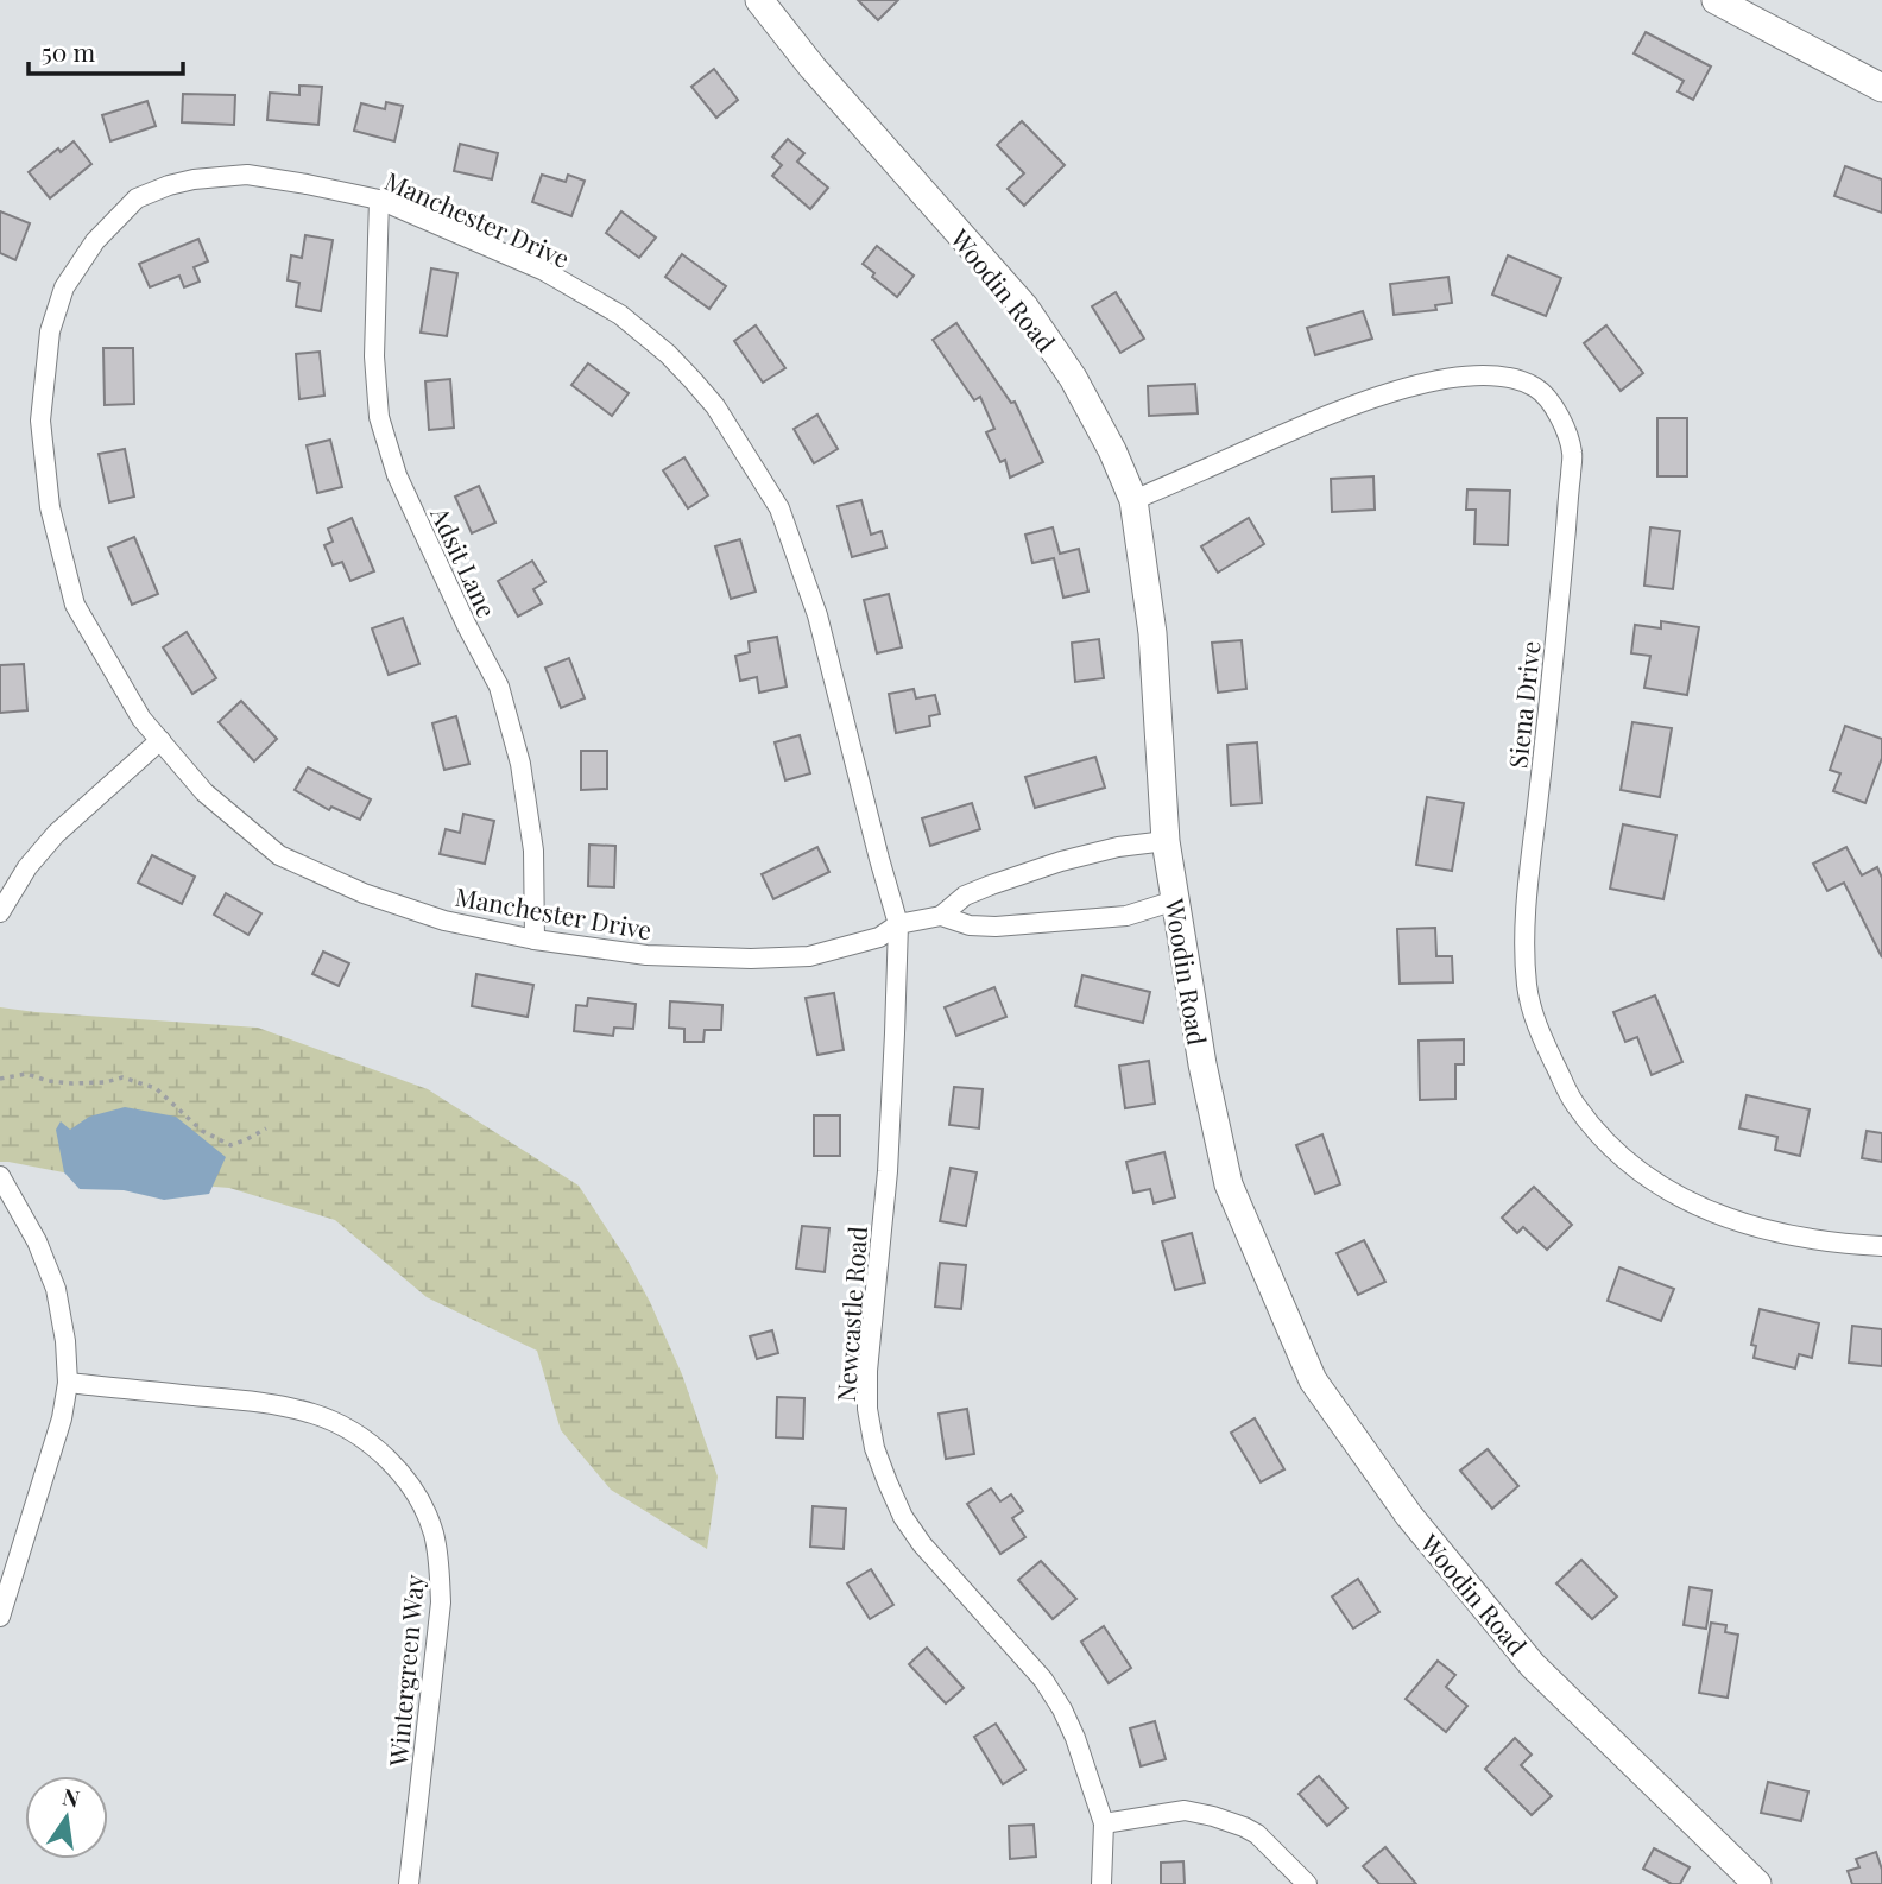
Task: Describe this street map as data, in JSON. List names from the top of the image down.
{
  "streets": {
    "street": [
      "Manchester Drive",
      "Woodin Road",
      "Adsit Lane",
      "Siena Drive",
      "Newcastle Road",
      "Wintergreen Way"
    ]
  },
  "crossings": [
    ["Manchester Drive", "Woodin Road"],
    ["Manchester Drive", "Adsit Lane"],
    ["Manchester Drive", "Newcastle Road"],
    ["Woodin Road", "Siena Drive"]
  ],
  "scale_bar": "50 m",
  "north": "top"
}
